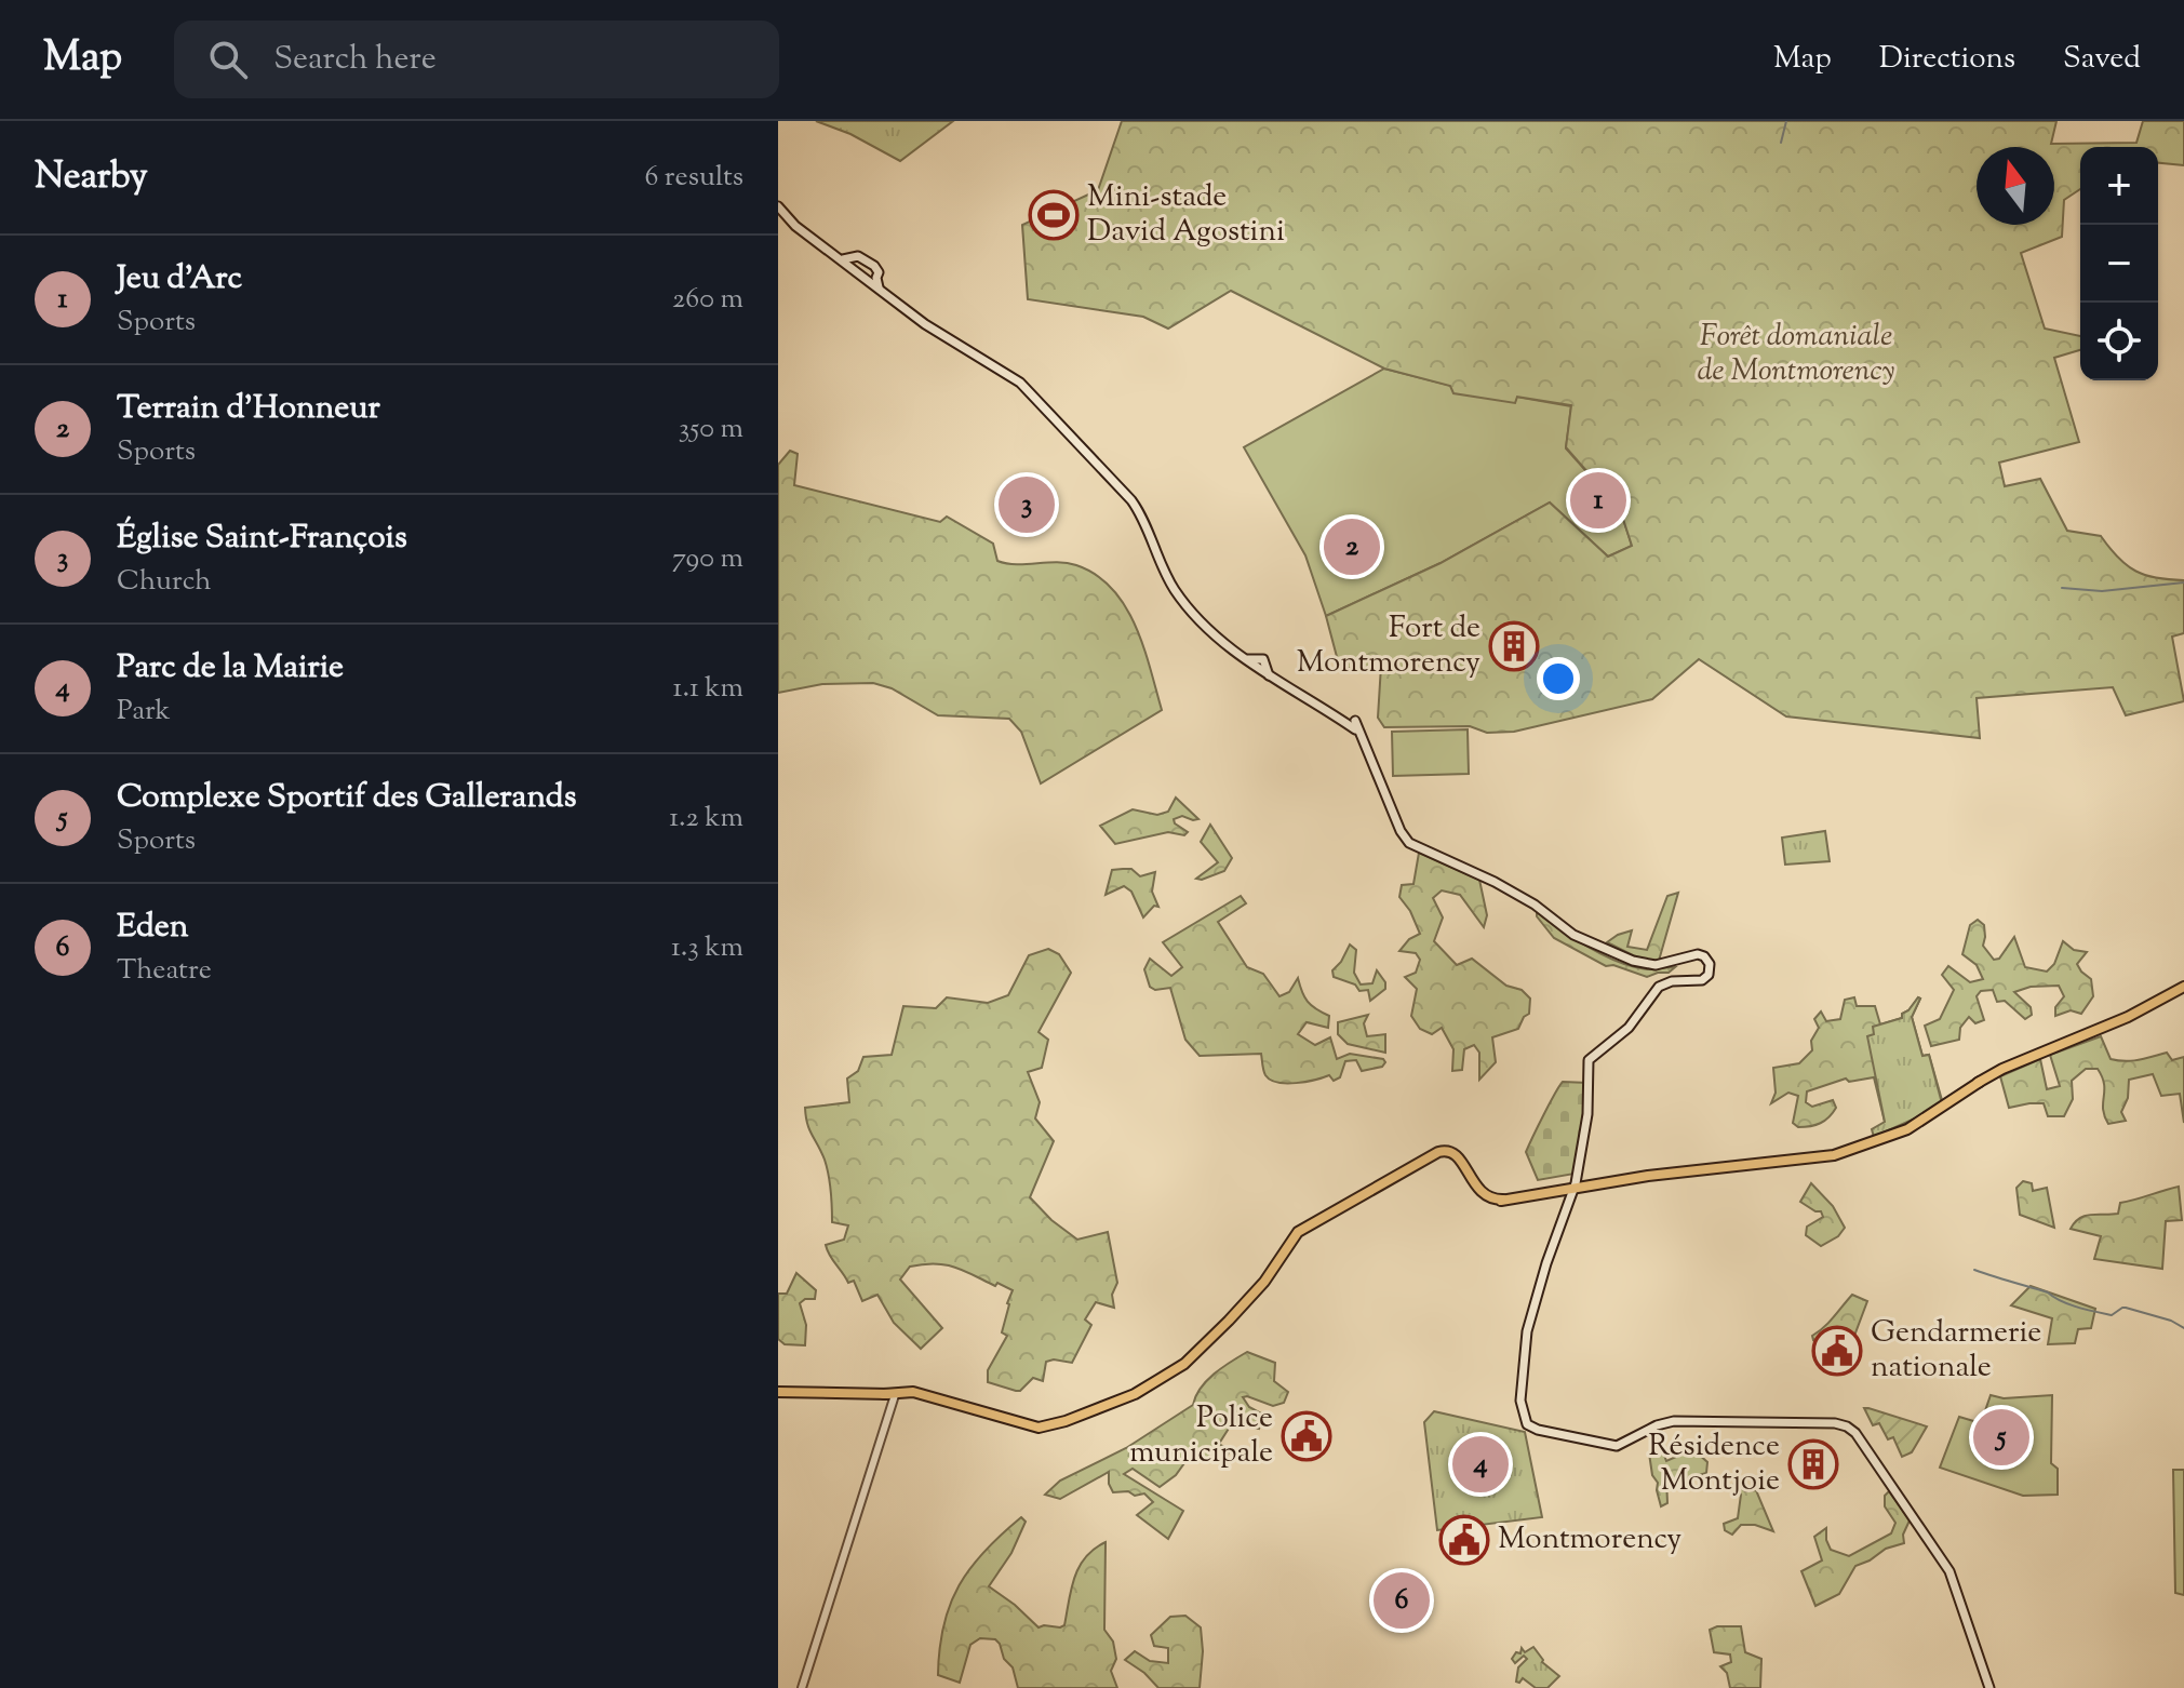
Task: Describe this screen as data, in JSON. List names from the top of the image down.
{
  "parks": ["Forêt domaniale de Montmorency"],
  "places": {
    "sports": ["Mini-stade David Agostini"],
    "building": ["Fort de Montmorency", "Résidence Montjoie"],
    "public building": ["Gendarmerie nationale", "Police municipale", "Montmorency"]
  },
  "north": "top",
  "page": {
    "header": "Map",
    "search": "Search here",
    "nav": ["Map", "Directions", "Saved"],
    "heading": ["Nearby", "6 results"],
    "map_buttons": ["+", "−"],
    "list": [
      {
        "mark": "1",
        "name": "Jeu d'Arc",
        "note": "Sports",
        "value": "260 m"
      },
      {
        "mark": "2",
        "name": "Terrain d'Honneur",
        "note": "Sports",
        "value": "350 m"
      },
      {
        "mark": "3",
        "name": "Église Saint-François",
        "note": "Church",
        "value": "790 m"
      },
      {
        "mark": "4",
        "name": "Parc de la Mairie",
        "note": "Park",
        "value": "1.1 km"
      },
      {
        "mark": "5",
        "name": "Complexe Sportif des Gallerands",
        "note": "Sports",
        "value": "1.2 km"
      },
      {
        "mark": "6",
        "name": "Eden",
        "note": "Theatre",
        "value": "1.3 km"
      }
    ],
    "pins": [
      "1",
      "3",
      "2",
      "5",
      "4",
      "6"
    ]
  }
}
